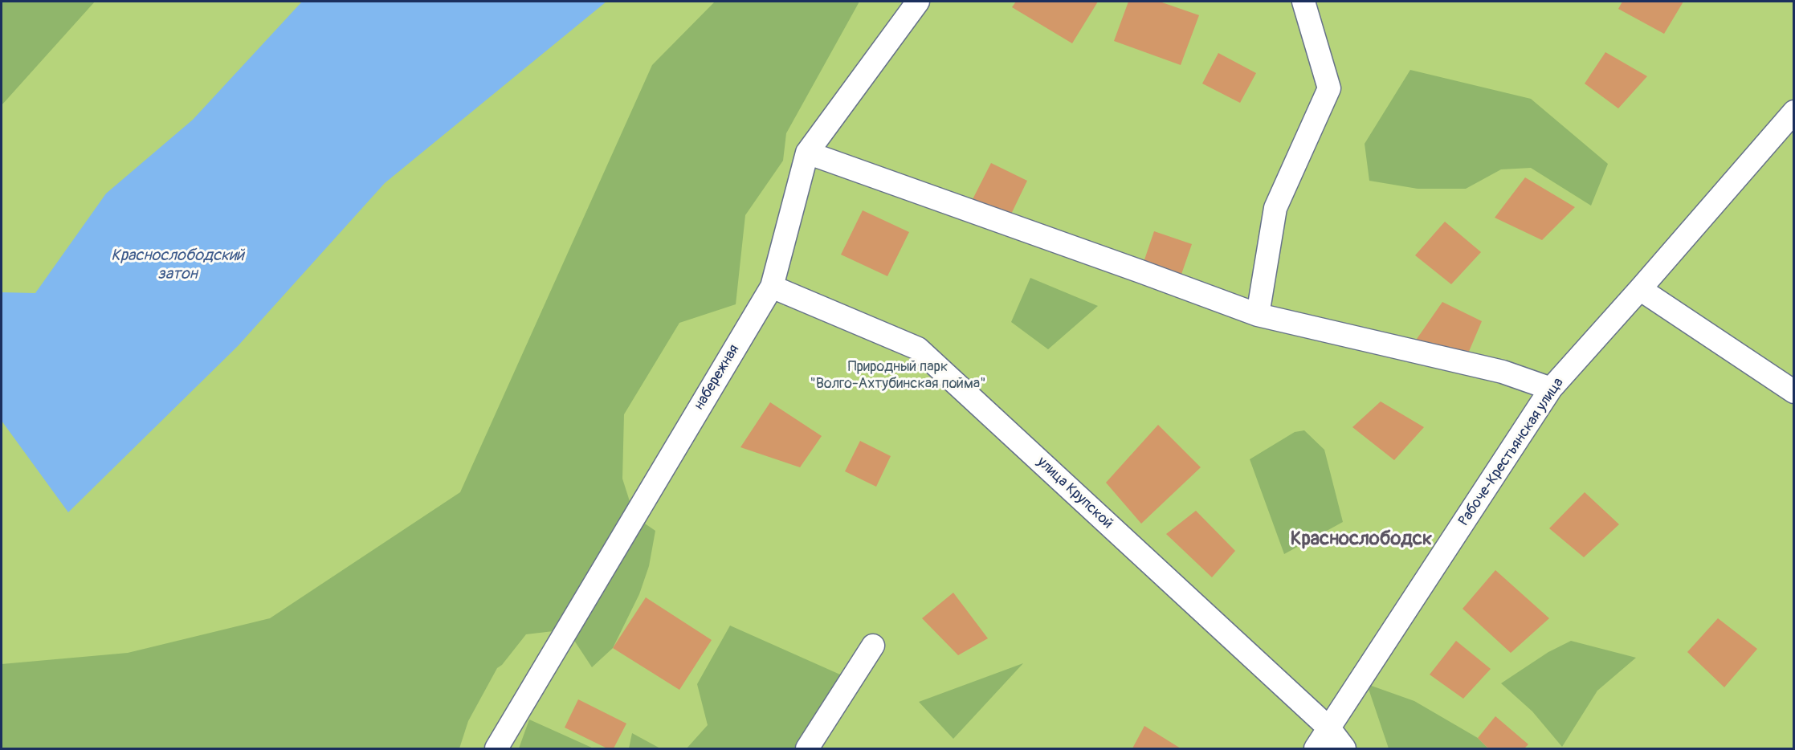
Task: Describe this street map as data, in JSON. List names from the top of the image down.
{
  "streets": {
    "street": ["набережная", "Рабоче-Крестьянская улица", "улица Крупской"]
  },
  "crossings": [
    ["набережная", "улица Крупской"],
    ["Рабоче-Крестьянская улица", "улица Крупской"]
  ],
  "districts": ["Краснослободск"],
  "water": ["Краснослободский затон"],
  "parks": ["Природный парк \"Волго-Ахтубинская пойма\""]
}
